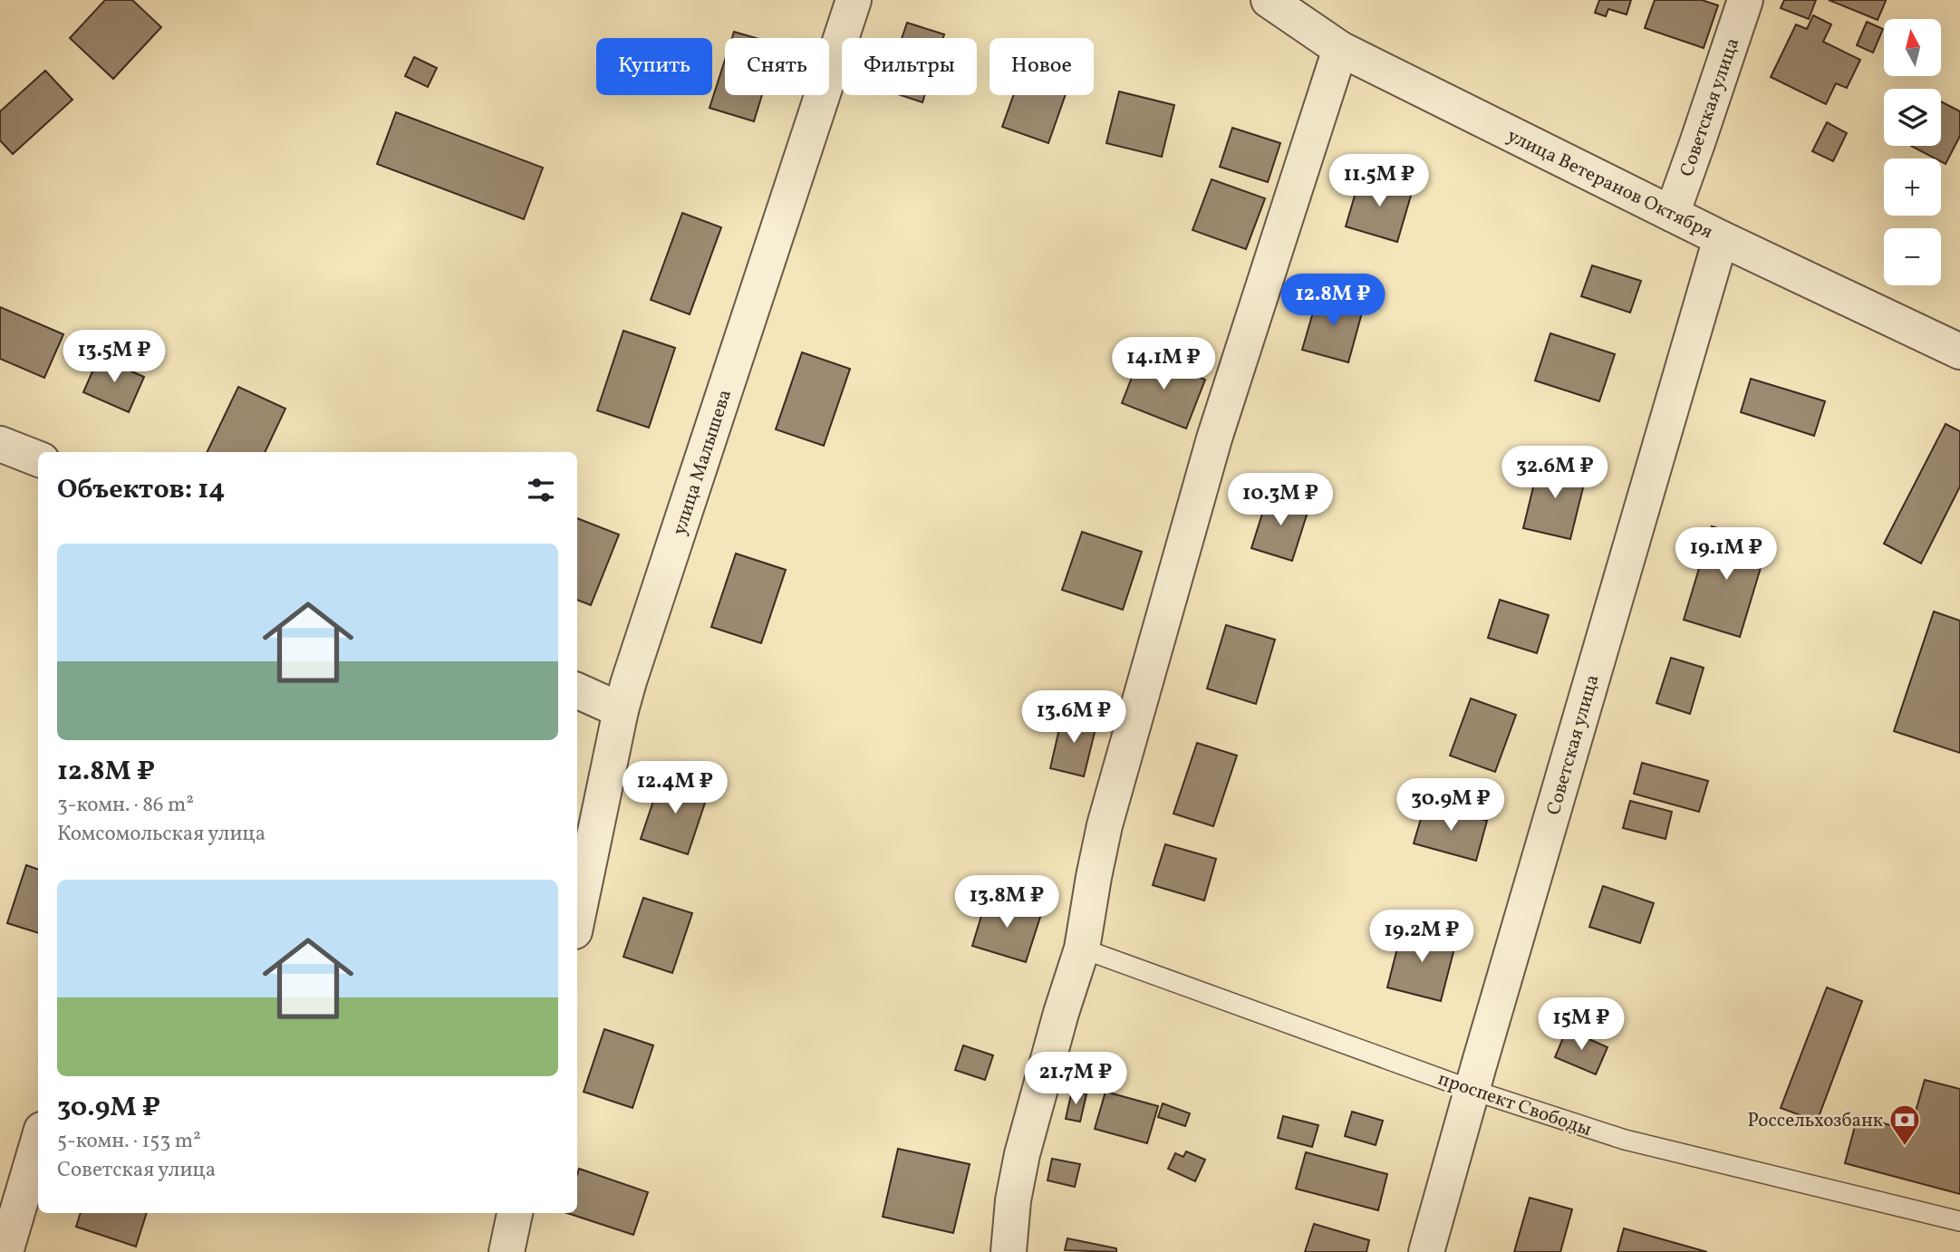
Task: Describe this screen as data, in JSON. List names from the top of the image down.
{
  "streets": {
    "street": ["Советская улица", "улица Ветеранов Октября", "улица Малышева"],
    "lane": ["проспект Свободы"]
  },
  "crossings": [
    ["Советская улица", "улица Ветеранов Октября"],
    ["Советская улица", "проспект Свободы"]
  ],
  "places": {
    "bank": ["Россельхозбанк"]
  },
  "north": "top",
  "page": {
    "map_buttons": ["+", "−"],
    "chip": [
      "Купить",
      "Снять",
      "Фильтры",
      "Новое"
    ],
    "price": [
      "11.5M ₽",
      "12.8M ₽",
      "13.5M ₽",
      "14.1M ₽",
      "32.6M ₽",
      "10.3M ₽",
      "19.1M ₽",
      "13.6M ₽",
      "12.4M ₽",
      "30.9M ₽",
      "13.8M ₽",
      "19.2M ₽",
      "15M ₽",
      "21.7M ₽"
    ],
    "heading": "Объектов: 14",
    "list": [
      {
        "name": "12.8M ₽",
        "note": "3-комн. · 86 m² · Комсомольская улица"
      },
      {
        "name": "30.9M ₽",
        "note": "5-комн. · 153 m² · Советская улица"
      }
    ]
  }
}
